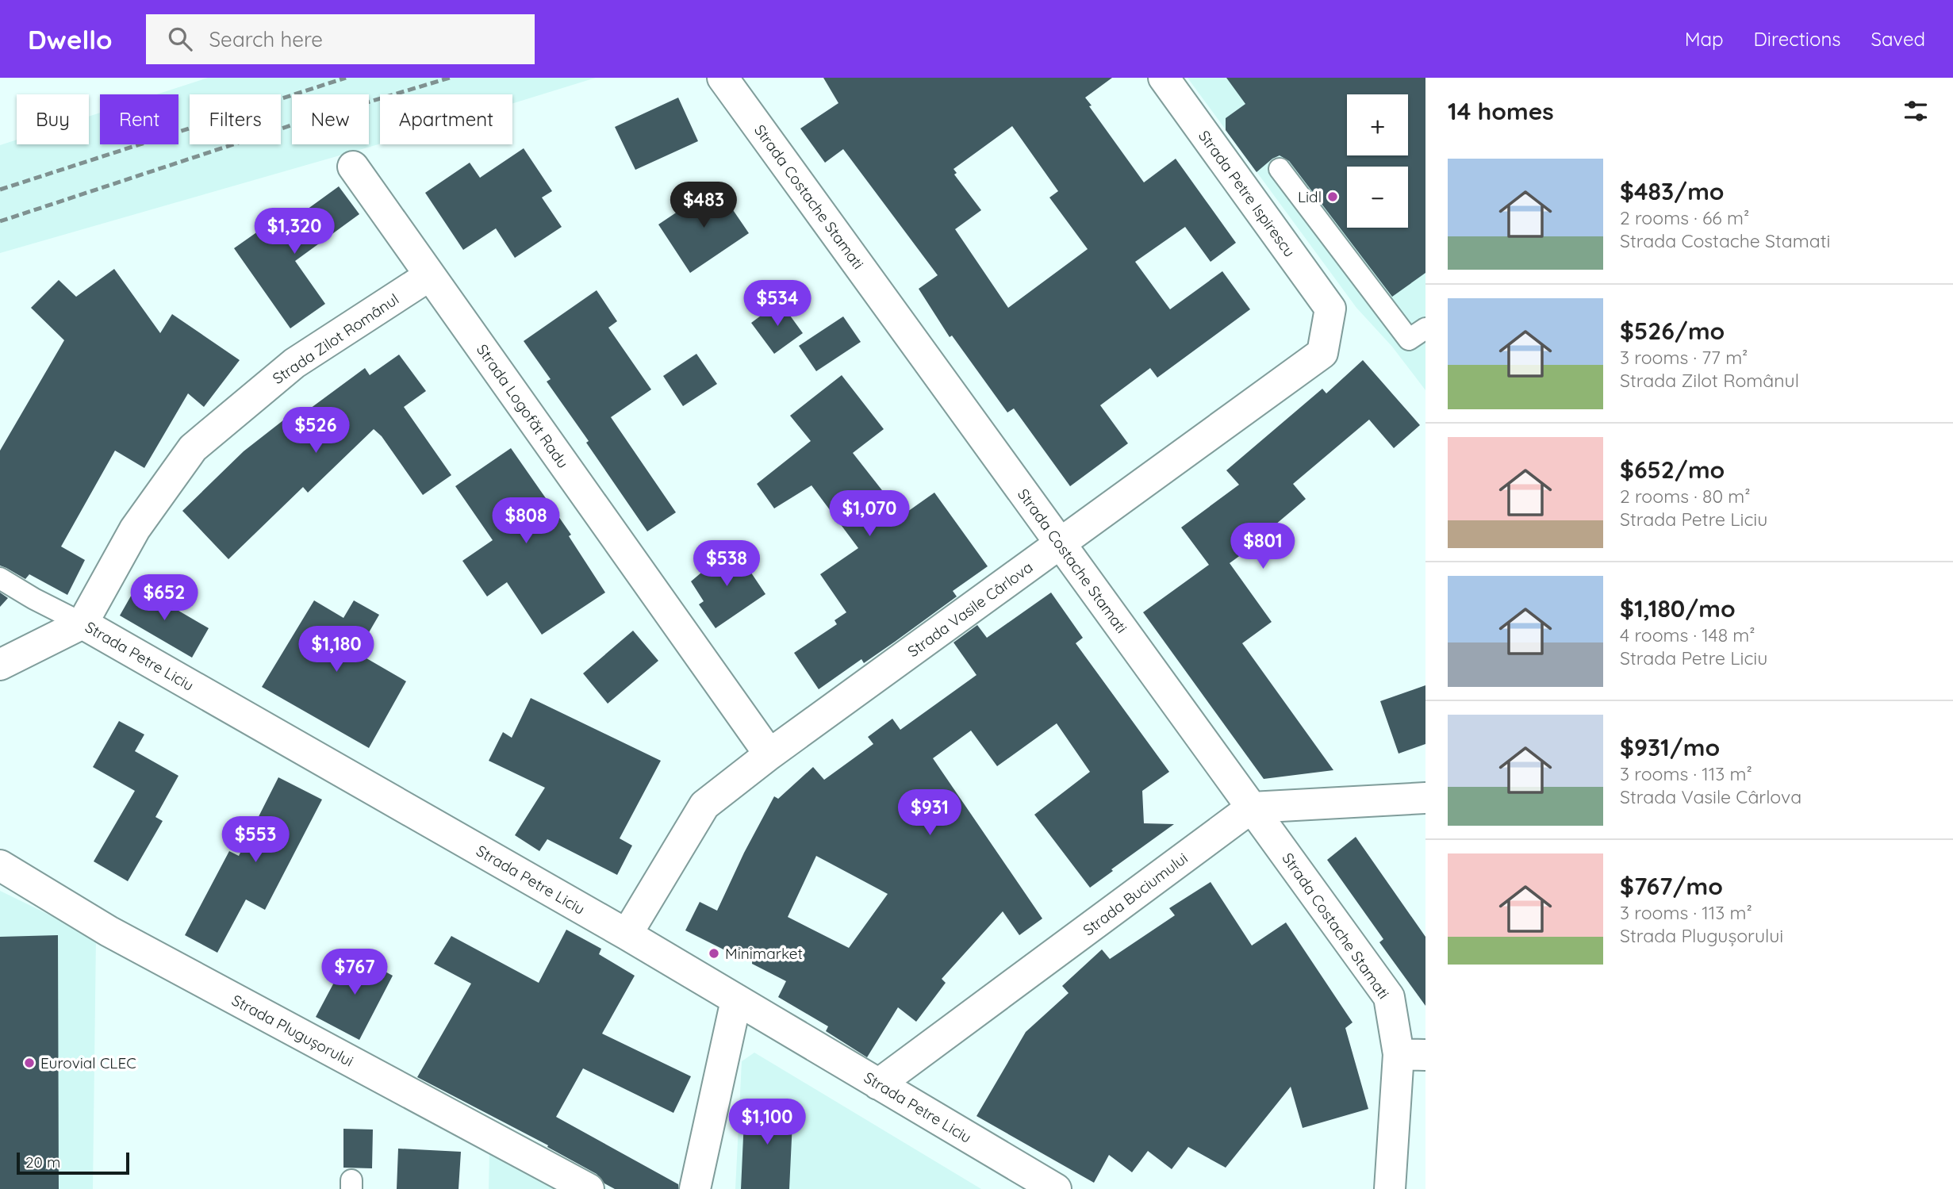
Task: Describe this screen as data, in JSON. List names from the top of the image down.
{
  "streets": {
    "street": [
      "Strada Petre Ispirescu",
      "Strada Costache Stamati",
      "Strada Zilot Românul",
      "Strada Logofăt Radu",
      "Strada Vasile Cârlova",
      "Strada Petre Liciu",
      "Strada Buciumului",
      "Strada Plugușorului"
    ]
  },
  "crossings": [
    ["Strada Petre Ispirescu", "Strada Vasile Cârlova"],
    ["Strada Costache Stamati", "Strada Vasile Cârlova"],
    ["Strada Costache Stamati", "Strada Buciumului"],
    ["Strada Zilot Românul", "Strada Logofăt Radu"],
    ["Strada Zilot Românul", "Strada Petre Liciu"],
    ["Strada Logofăt Radu", "Strada Vasile Cârlova"],
    ["Strada Vasile Cârlova", "Strada Petre Liciu"],
    ["Strada Petre Liciu", "Strada Buciumului"]
  ],
  "places": ["Lidl", "Minimarket", "Eurovial CLEC"],
  "scale_bar": "20 m",
  "page": {
    "header": "Dwello",
    "search": "Search here",
    "nav": ["Map", "Directions", "Saved"],
    "heading": "14 homes",
    "map_buttons": ["+", "−"],
    "chip": [
      "Buy",
      "Rent",
      "Filters",
      "New",
      "Apartment"
    ],
    "list": [
      {
        "name": "$483/mo",
        "note": "2 rooms · 66 m² · Strada Costache Stamati"
      },
      {
        "name": "$526/mo",
        "note": "3 rooms · 77 m² · Strada Zilot Românul"
      },
      {
        "name": "$652/mo",
        "note": "2 rooms · 80 m² · Strada Petre Liciu"
      },
      {
        "name": "$1,180/mo",
        "note": "4 rooms · 148 m² · Strada Petre Liciu"
      },
      {
        "name": "$931/mo",
        "note": "3 rooms · 113 m² · Strada Vasile Cârlova"
      },
      {
        "name": "$767/mo",
        "note": "3 rooms · 113 m² · Strada Plugușorului"
      }
    ],
    "price": [
      "$483",
      "$1,320",
      "$534",
      "$526",
      "$1,070",
      "$808",
      "$801",
      "$538",
      "$652",
      "$1,180",
      "$931",
      "$553",
      "$767",
      "$1,100"
    ],
    "scale": "20 m"
  }
}
